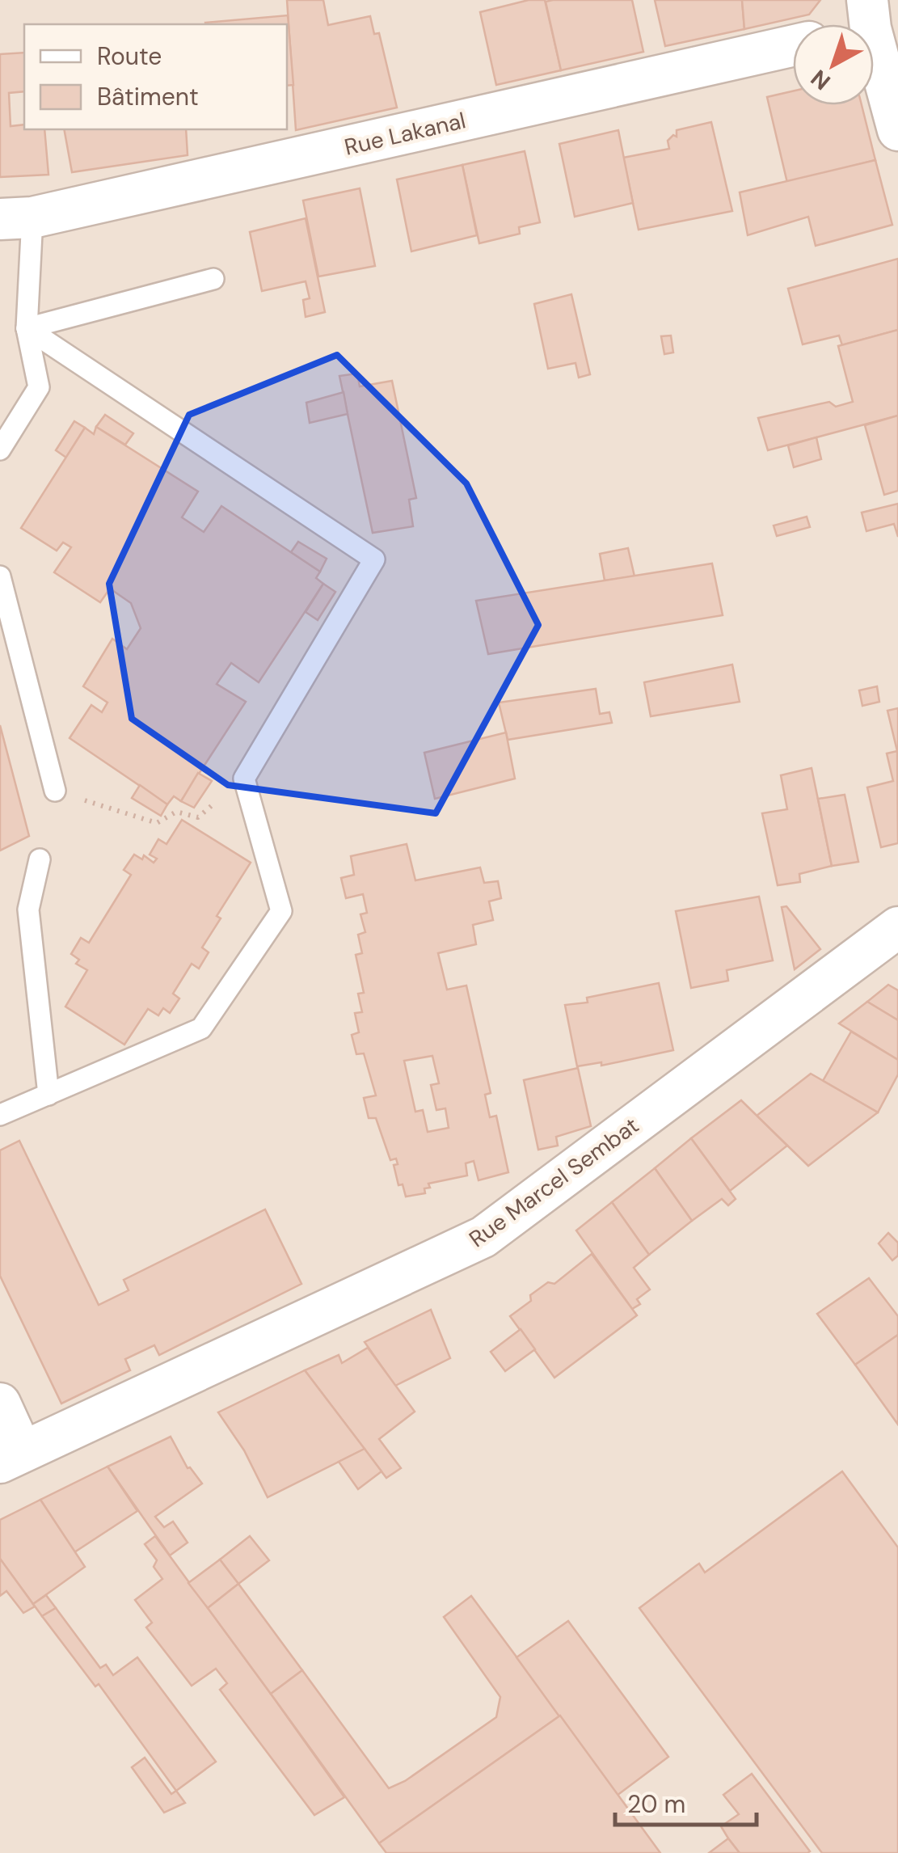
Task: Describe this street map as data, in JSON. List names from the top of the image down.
{
  "streets": {
    "street": ["Rue Lakanal", "Rue Marcel Sembat"]
  },
  "legend": ["Route", "Bâtiment"],
  "scale_bar": "20 m",
  "north": "bottom left"
}
